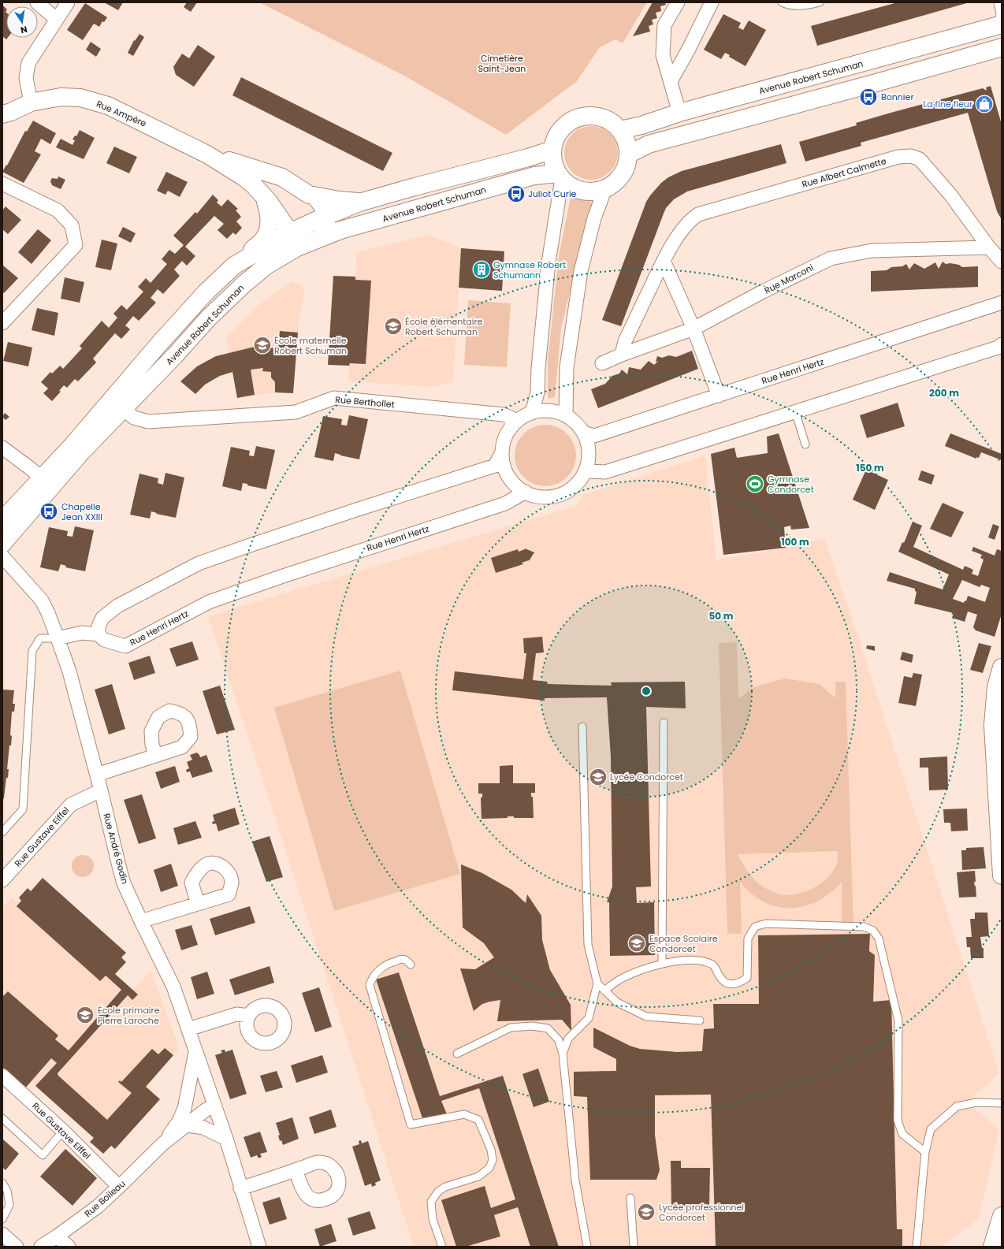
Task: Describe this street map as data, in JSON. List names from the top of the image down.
{
  "streets": {
    "main road": ["Avenue Robert Schuman", "Rue Ampère"],
    "street": [
      "Rue Albert Calmette",
      "Rue Marconi",
      "Rue Henri Hertz",
      "Rue Berthollet",
      "Rue Gustave Eiffel",
      "Rue André Godin",
      "Rue Boileau"
    ]
  },
  "crossings": [
    ["Avenue Robert Schuman", "Rue Ampère"],
    ["Avenue Robert Schuman", "Rue Berthollet"],
    ["Rue Albert Calmette", "Rue Marconi"],
    ["Rue Henri Hertz", "Rue Berthollet"],
    ["Rue Gustave Eiffel", "Rue André Godin"],
    ["Rue Gustave Eiffel", "Rue Boileau"],
    ["Rue André Godin", "Rue Boileau"]
  ],
  "parks": ["Cimetière Saint-Jean"],
  "places": {
    "bus stop": ["Bonnier", "Juliot Curie", "Chapelle Jean XXIII"],
    "shop": ["La fine fleur"],
    "building": ["Gymnase Robert Schumann"],
    "school or university": [
      "École élémentaire Robert Schuman",
      "École maternelle Robert Schuman",
      "Lycée Condorcet",
      "Espace Scolaire Condorcet",
      "École primaire Pierre Laroche",
      "Lycée professionnel Condorcet"
    ],
    "sports": ["Gymnase Condorcet"]
  },
  "north": "bottom",
  "rings": [
    "200 m",
    "150 m",
    "100 m",
    "50 m"
  ]
}
